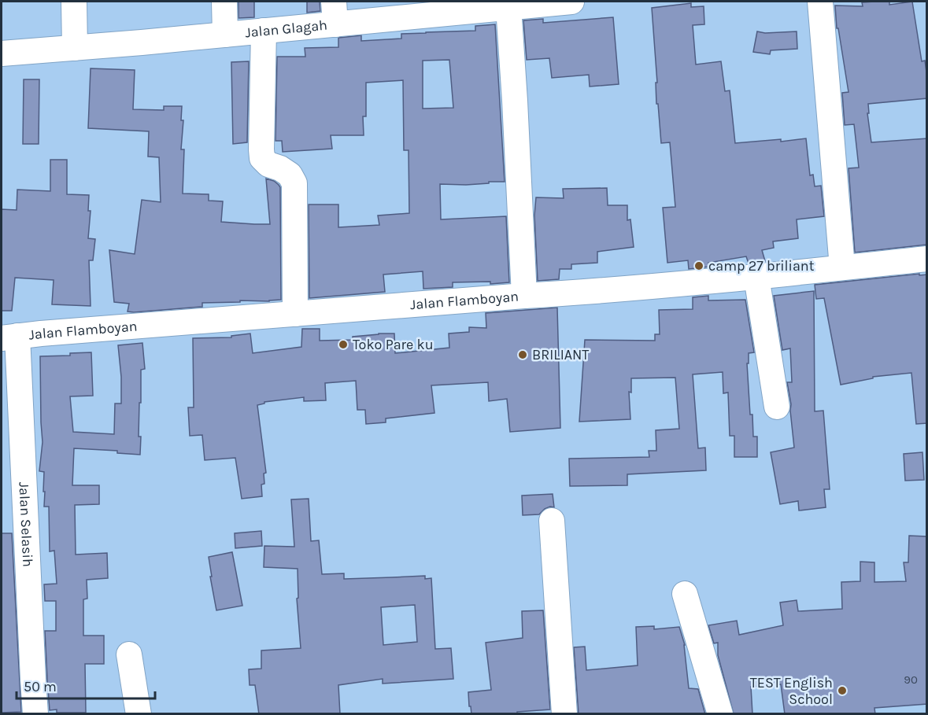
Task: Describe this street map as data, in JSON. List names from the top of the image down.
{
  "streets": {
    "street": ["Jalan Glagah", "Jalan Flamboyan", "Jalan Selasih"]
  },
  "crossings": [
    ["Jalan Flamboyan", "Jalan Selasih"]
  ],
  "places": [
    "camp 27 briliant",
    "Toko Pare ku",
    "BRILIANT",
    "TEST English School"
  ],
  "house_numbers": ["90"],
  "scale_bar": "50 m"
}
